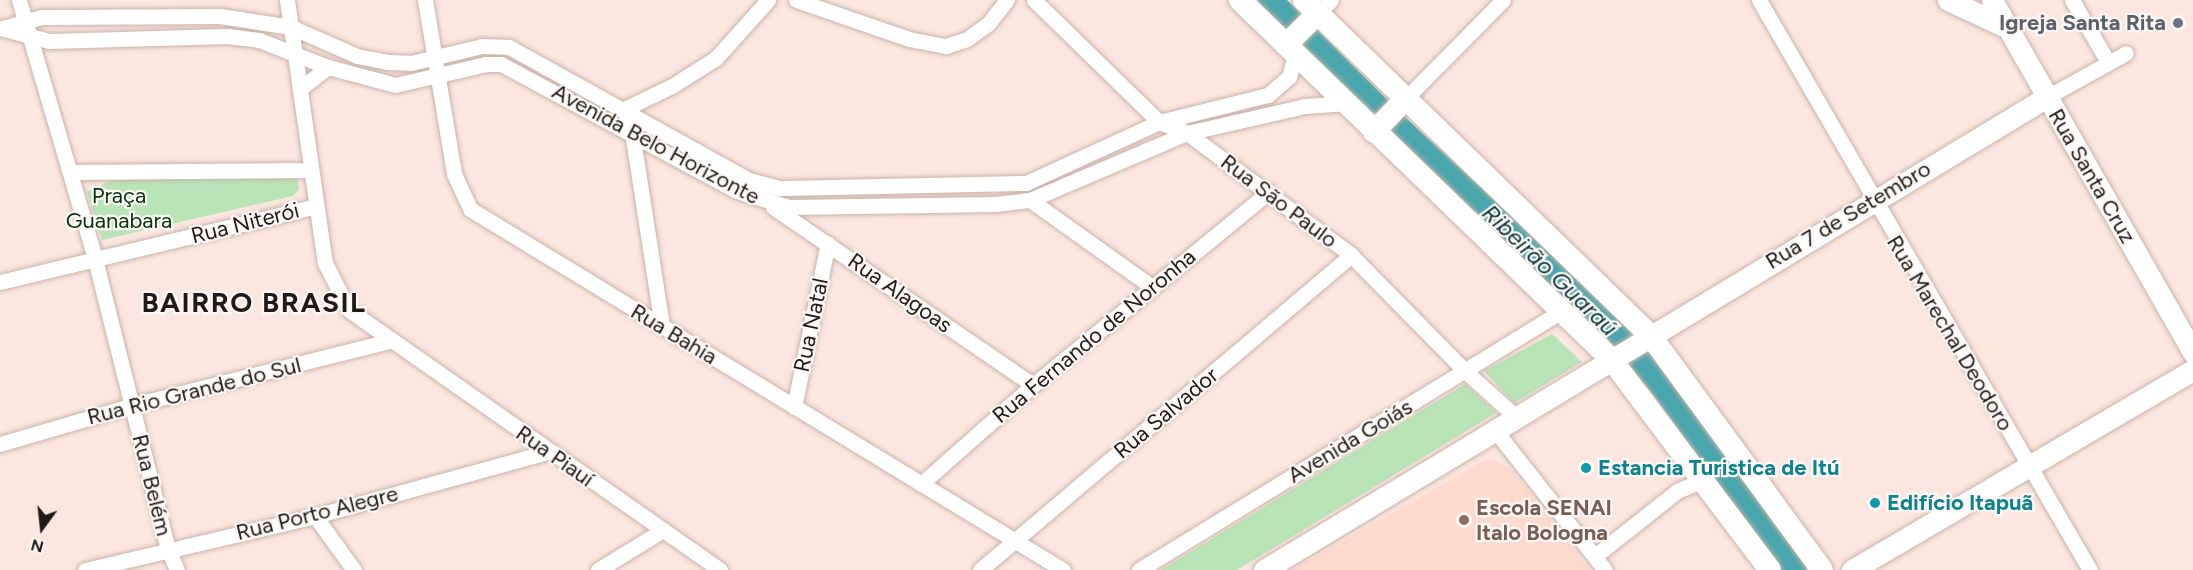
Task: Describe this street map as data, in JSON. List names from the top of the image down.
{
  "streets": {
    "street": [
      "Avenida Belo Horizonte",
      "Rua Santa Cruz",
      "Rua São Paulo",
      "Rua 7 de Setembro",
      "Rua Niterói",
      "Rua Alagoas",
      "Rua Natal",
      "Rua Marechal Deodoro",
      "Rua Bahia",
      "Rua Fernando de Noronha",
      "Rua Rio Grande do Sul",
      "Rua Salvador",
      "Avenida Goiás",
      "Rua Piauí",
      "Rua Belém",
      "Rua Porto Alegre"
    ]
  },
  "crossings": [
    ["Avenida Belo Horizonte", "Rua São Paulo"],
    ["Avenida Belo Horizonte", "Rua Alagoas"],
    ["Avenida Belo Horizonte", "Rua Bahia"],
    ["Avenida Belo Horizonte", "Rua Piauí"],
    ["Avenida Belo Horizonte", "Rua Belém"],
    ["Rua Santa Cruz", "Rua 7 de Setembro"],
    ["Rua São Paulo", "Rua Fernando de Noronha"],
    ["Rua São Paulo", "Rua Salvador"],
    ["Rua São Paulo", "Avenida Goiás"],
    ["Rua 7 de Setembro", "Rua Marechal Deodoro"],
    ["Rua Niterói", "Rua Piauí"],
    ["Rua Niterói", "Rua Belém"],
    ["Rua Alagoas", "Rua Natal"],
    ["Rua Alagoas", "Rua Fernando de Noronha"],
    ["Rua Natal", "Rua Bahia"],
    ["Rua Bahia", "Rua Fernando de Noronha"],
    ["Rua Bahia", "Rua Salvador"],
    ["Rua Rio Grande do Sul", "Rua Piauí"],
    ["Rua Rio Grande do Sul", "Rua Belém"],
    ["Rua Piauí", "Rua Porto Alegre"],
    ["Rua Belém", "Rua Porto Alegre"]
  ],
  "districts": ["BAIRRO BRASIL"],
  "water": ["Ribeirão Guaraú"],
  "parks": ["Praça Guanabara"],
  "places": [
    "Igreja Santa Rita",
    "Estancia Turistica de Itú",
    "Edifício Itapuã",
    "Escola SENAI Italo Bologna"
  ],
  "north": "bottom"
}
